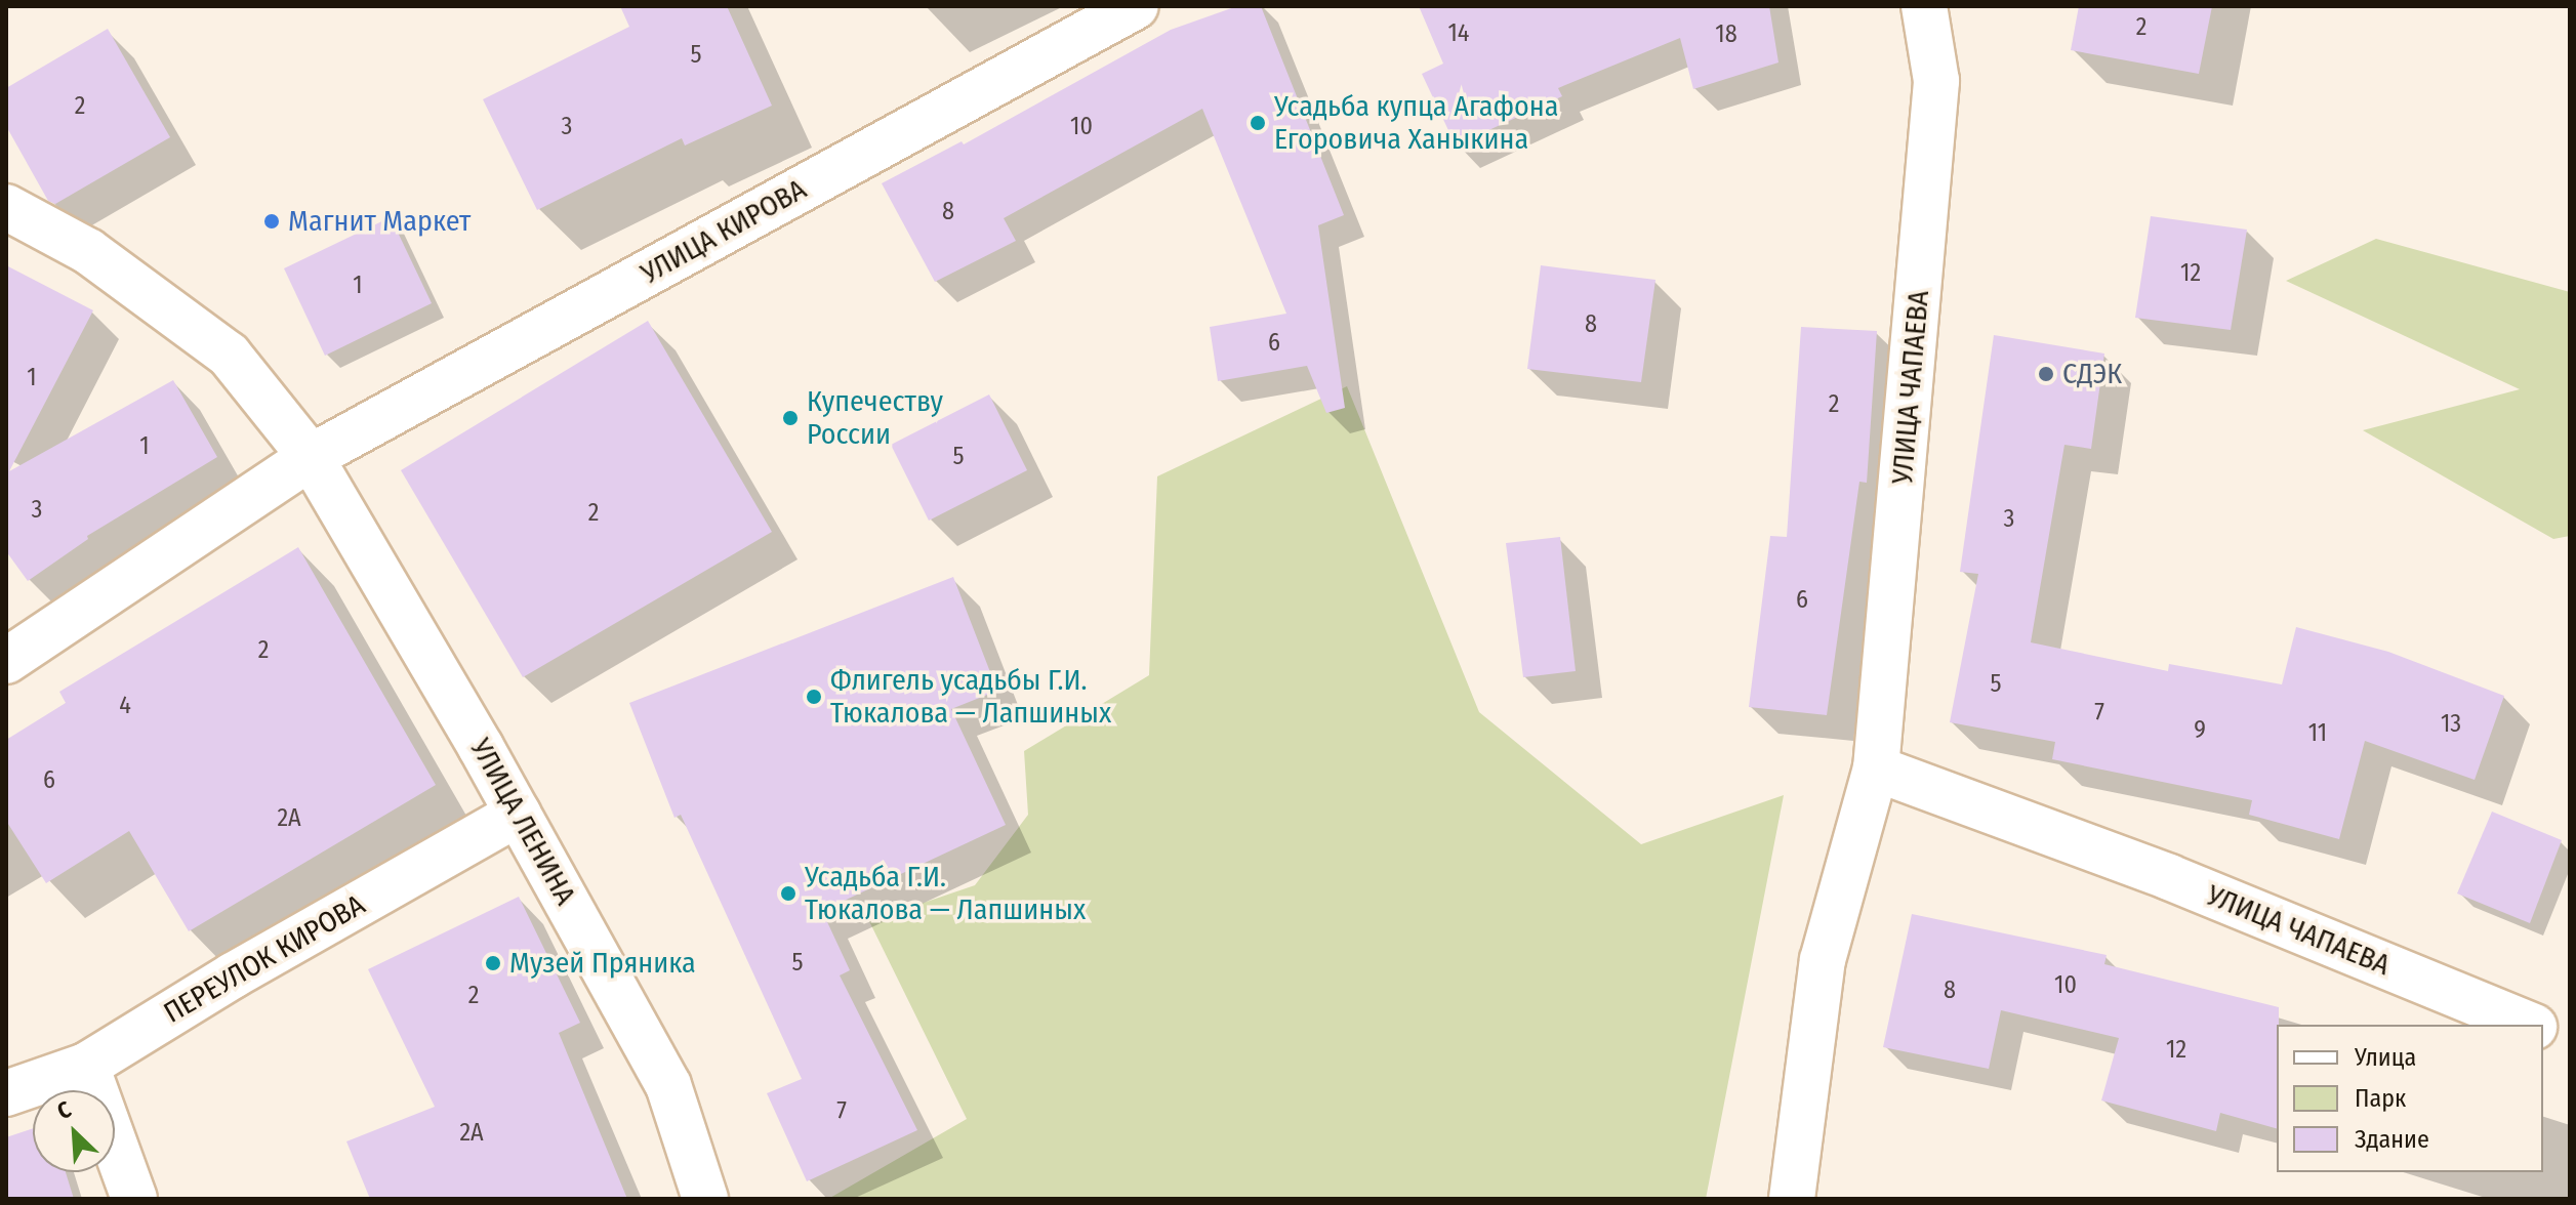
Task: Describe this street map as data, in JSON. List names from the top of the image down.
{
  "streets": {
    "street": [
      "УЛИЦА КИРОВА",
      "УЛИЦА ЧАПАЕВА",
      "УЛИЦА ЛЕНИНА",
      "ПЕРЕУЛОК КИРОВА"
    ]
  },
  "crossings": [
    ["УЛИЦА КИРОВА", "УЛИЦА ЛЕНИНА"],
    ["УЛИЦА ЛЕНИНА", "ПЕРЕУЛОК КИРОВА"]
  ],
  "places": [
    "Усадьба купца Агафона Егоровича Ханыкина",
    "Магнит Маркет",
    "СДЭК",
    "Купечеству России",
    "Флигель усадьбы Г.И. Тюкалова — Лапшиных",
    "Усадьба Г.И. Тюкалова — Лапшиных",
    "Музей Пряника"
  ],
  "house_numbers": [
    "2",
    "14",
    "18",
    "5",
    "2",
    "3",
    "10",
    "8",
    "12",
    "1",
    "8",
    "6",
    "1",
    "2",
    "1",
    "5",
    "3",
    "2",
    "3",
    "6",
    "2",
    "5",
    "4",
    "7",
    "13",
    "9",
    "11",
    "6",
    "2А",
    "5",
    "10",
    "8",
    "2",
    "12",
    "7",
    "2А"
  ],
  "legend": ["Улица", "Парк", "Здание"],
  "north": "top left"
}
